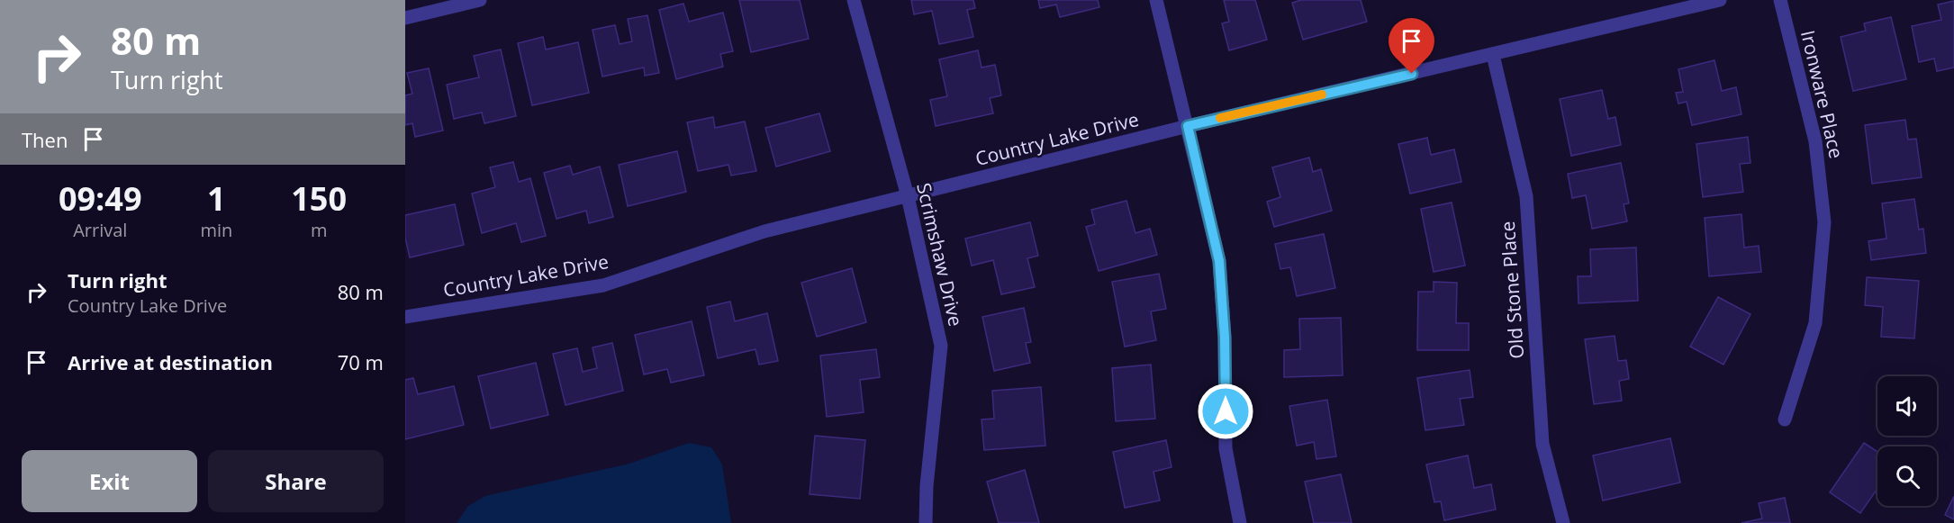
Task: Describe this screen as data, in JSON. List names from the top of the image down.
{
  "streets": {
    "street": [
      "Ironware Place",
      "Country Lake Drive",
      "Scrimshaw Drive",
      "Old Stone Place"
    ]
  },
  "crossings": [
    ["Country Lake Drive", "Scrimshaw Drive"],
    ["Country Lake Drive", "Old Stone Place"]
  ],
  "page": {
    "turn": ["80 m", "Turn right"],
    "then": "Then",
    "eta": [
      "09:49",
      "Arrival",
      "1",
      "min",
      "150",
      "m"
    ],
    "list": [
      {
        "name": "Turn right",
        "note": "Country Lake Drive",
        "value": "80 m"
      },
      {
        "name": "Arrive at destination",
        "value": "70 m"
      }
    ],
    "buttons": ["Exit", "Share"]
  }
}
